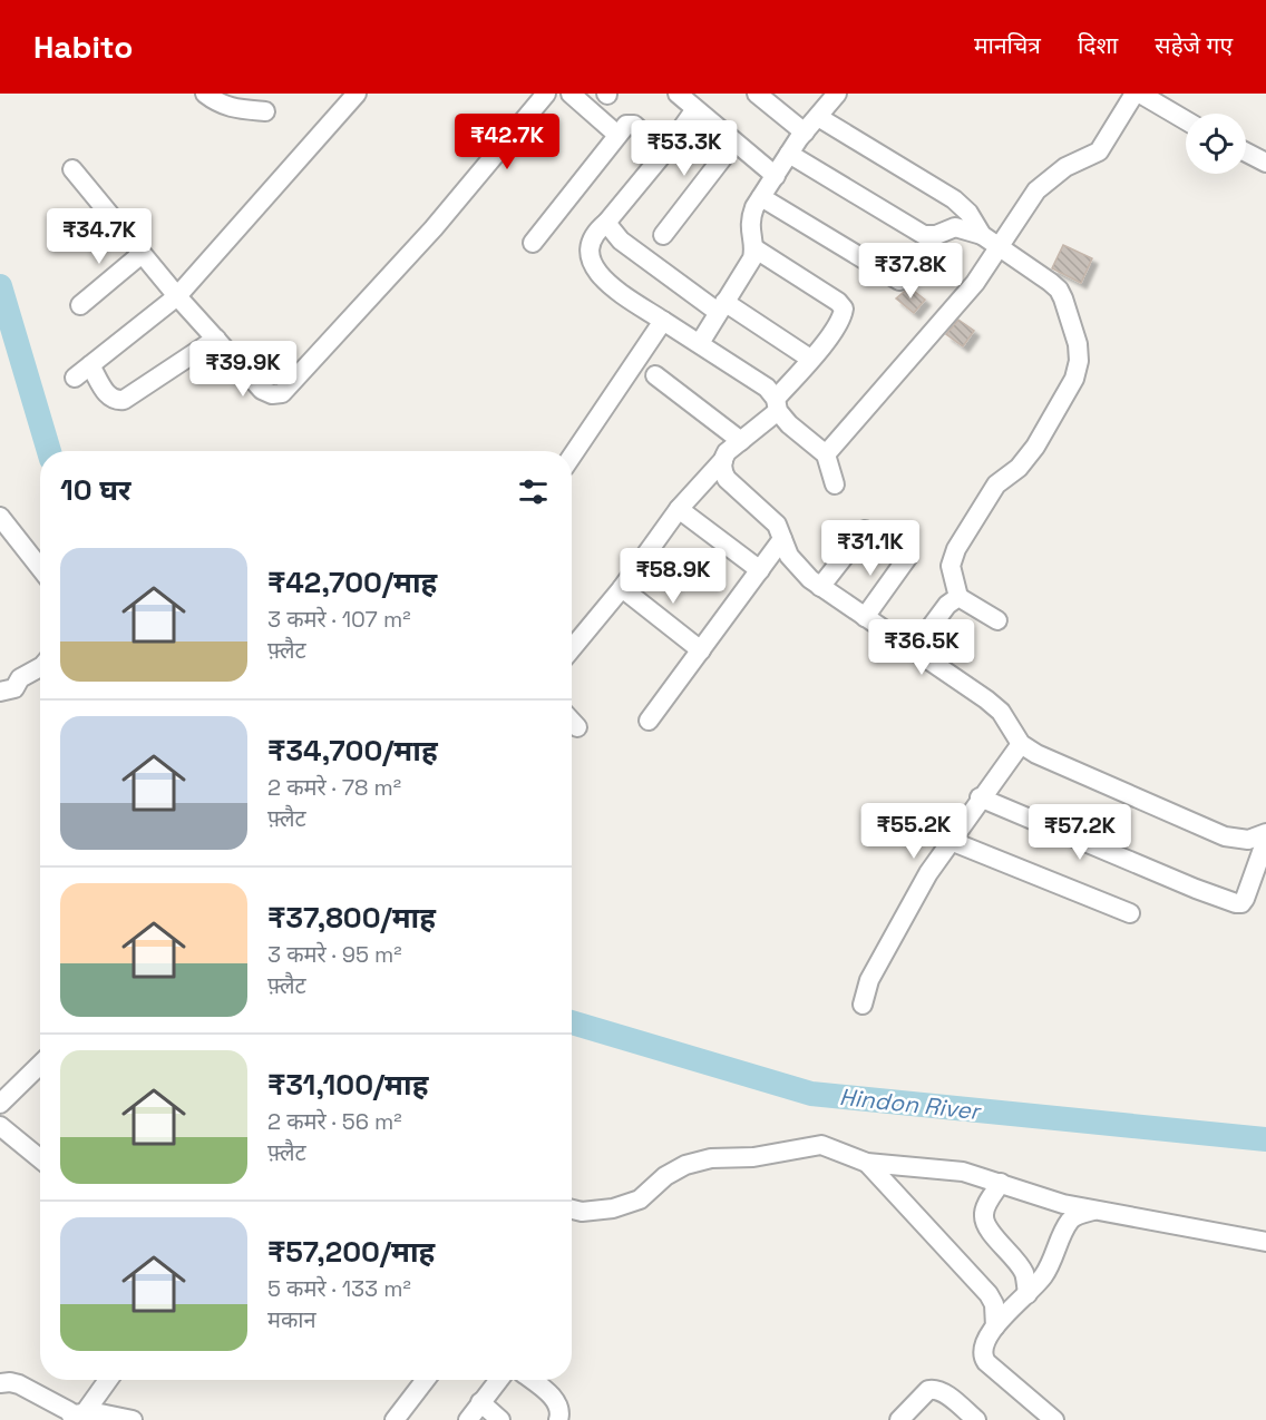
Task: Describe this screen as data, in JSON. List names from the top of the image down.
{
  "water": ["Hindon River"],
  "page": {
    "header": "Habito",
    "nav": ["मानचित्र", "दिशा", "सहेजे गए"],
    "price": [
      "₹42.7K",
      "₹53.3K",
      "₹34.7K",
      "₹37.8K",
      "₹39.9K",
      "₹31.1K",
      "₹58.9K",
      "₹36.5K",
      "₹55.2K",
      "₹57.2K"
    ],
    "heading": "10 घर",
    "list": [
      {
        "name": "₹42,700/माह",
        "note": "3 कमरे · 107 m² · फ़्लैट"
      },
      {
        "name": "₹34,700/माह",
        "note": "2 कमरे · 78 m² · फ़्लैट"
      },
      {
        "name": "₹37,800/माह",
        "note": "3 कमरे · 95 m² · फ़्लैट"
      },
      {
        "name": "₹31,100/माह",
        "note": "2 कमरे · 56 m² · फ़्लैट"
      },
      {
        "name": "₹57,200/माह",
        "note": "5 कमरे · 133 m² · मकान"
      }
    ]
  }
}
